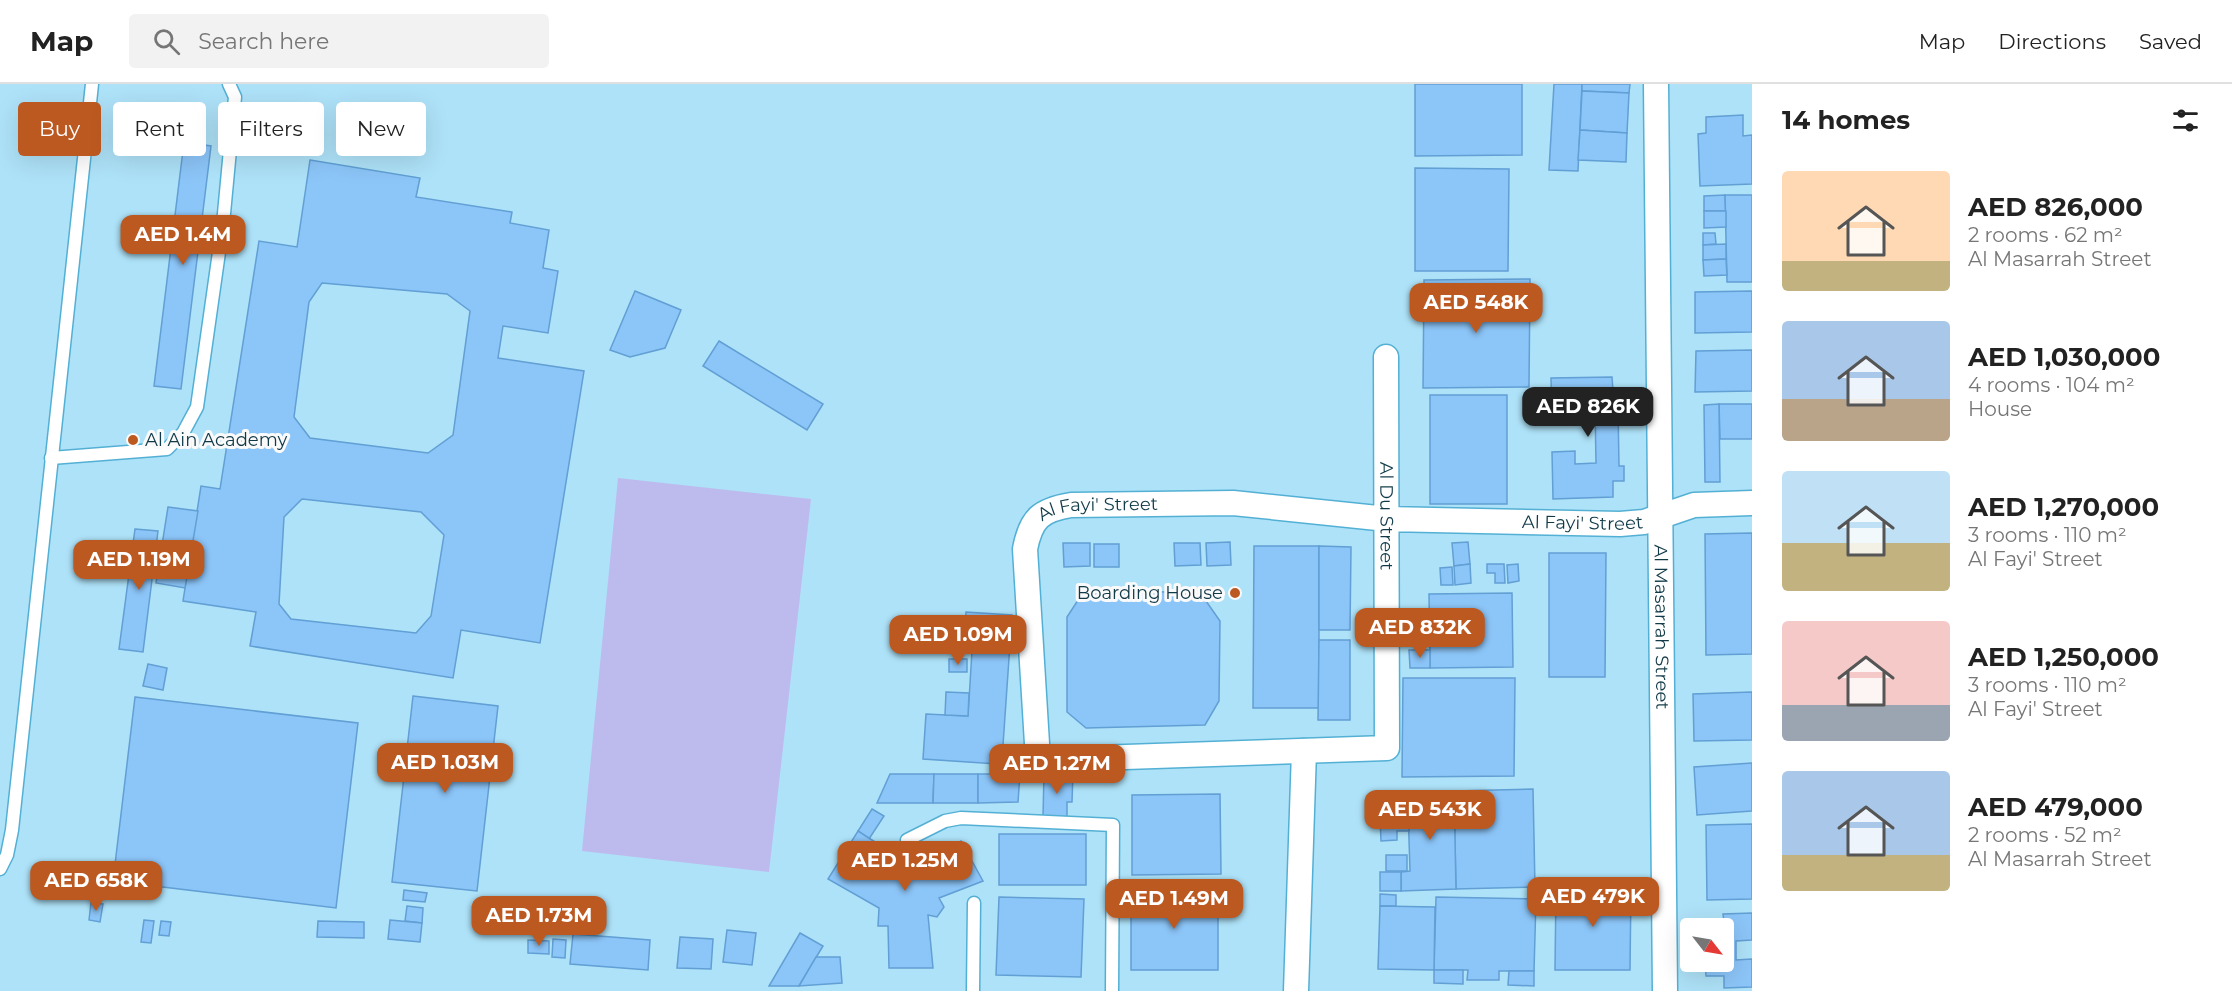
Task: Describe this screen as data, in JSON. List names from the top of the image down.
{
  "streets": {
    "street": ["Al Fayi' Street", "Al Du Street", "Al Masarrah Street"]
  },
  "crossings": [
    ["Al Fayi' Street", "Al Du Street"],
    ["Al Fayi' Street", "Al Masarrah Street"]
  ],
  "places": ["Al Ain Academy", "Boarding House"],
  "north": "bottom right",
  "page": {
    "header": "Map",
    "search": "Search here",
    "nav": ["Map", "Directions", "Saved"],
    "heading": "14 homes",
    "chip": [
      "Buy",
      "Rent",
      "Filters",
      "New"
    ],
    "list": [
      {
        "name": "AED 826,000",
        "note": "2 rooms · 62 m² · Al Masarrah Street"
      },
      {
        "name": "AED 1,030,000",
        "note": "4 rooms · 104 m² · House"
      },
      {
        "name": "AED 1,270,000",
        "note": "3 rooms · 110 m² · Al Fayi' Street"
      },
      {
        "name": "AED 1,250,000",
        "note": "3 rooms · 110 m² · Al Fayi' Street"
      },
      {
        "name": "AED 479,000",
        "note": "2 rooms · 52 m² · Al Masarrah Street"
      }
    ],
    "price": [
      "AED 1.4M",
      "AED 548K",
      "AED 826K",
      "AED 1.19M",
      "AED 832K",
      "AED 1.09M",
      "AED 1.03M",
      "AED 1.27M",
      "AED 543K",
      "AED 1.25M",
      "AED 658K",
      "AED 479K",
      "AED 1.49M",
      "AED 1.73M"
    ]
  }
}
